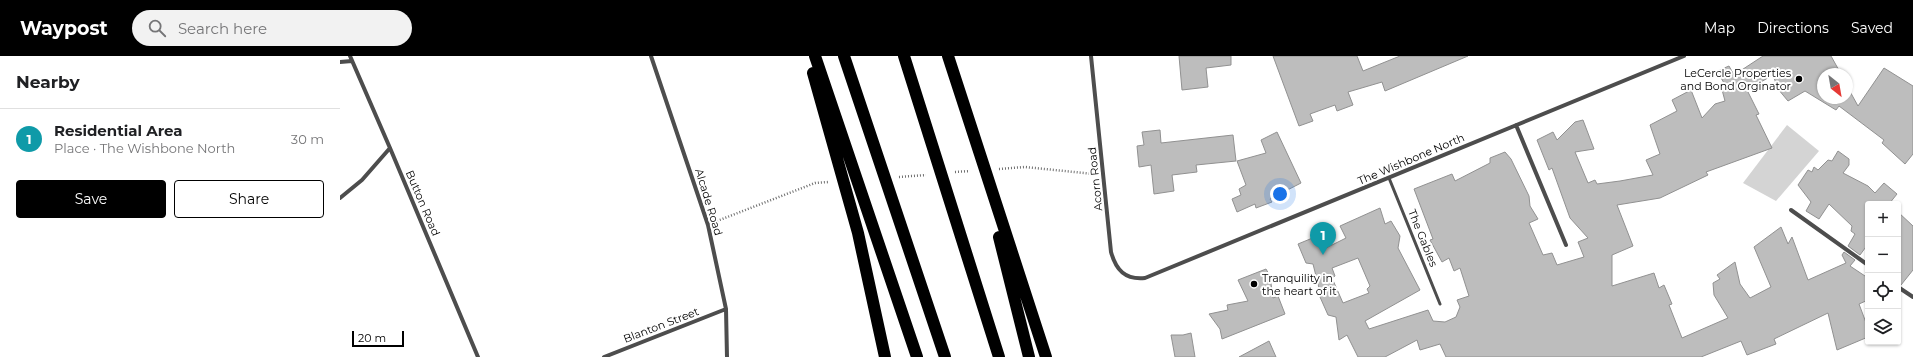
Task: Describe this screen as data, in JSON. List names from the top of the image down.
{
  "streets": {
    "street": [
      "The Wishbone North",
      "Acorn Road",
      "Alcade Road",
      "Button Road",
      "Blanton Street"
    ],
    "lane": ["The Gables"]
  },
  "crossings": [
    ["The Wishbone North", "Acorn Road"],
    ["The Wishbone North", "The Gables"],
    ["Alcade Road", "Blanton Street"]
  ],
  "places": ["LeCercle Properties and Bond Orginator", "Tranquility in the heart of it"],
  "scale_bar": "20 m",
  "north": "bottom right",
  "page": {
    "header": "Waypost",
    "search": "Search here",
    "nav": ["Map", "Directions", "Saved"],
    "heading": "Nearby",
    "list": [
      {
        "mark": "1",
        "name": "Residential Area",
        "note": "Place · The Wishbone North",
        "value": "30 m"
      }
    ],
    "buttons": ["Save", "Share"],
    "map_buttons": ["+", "−"],
    "pins": "1",
    "scale": "20 m"
  }
}
